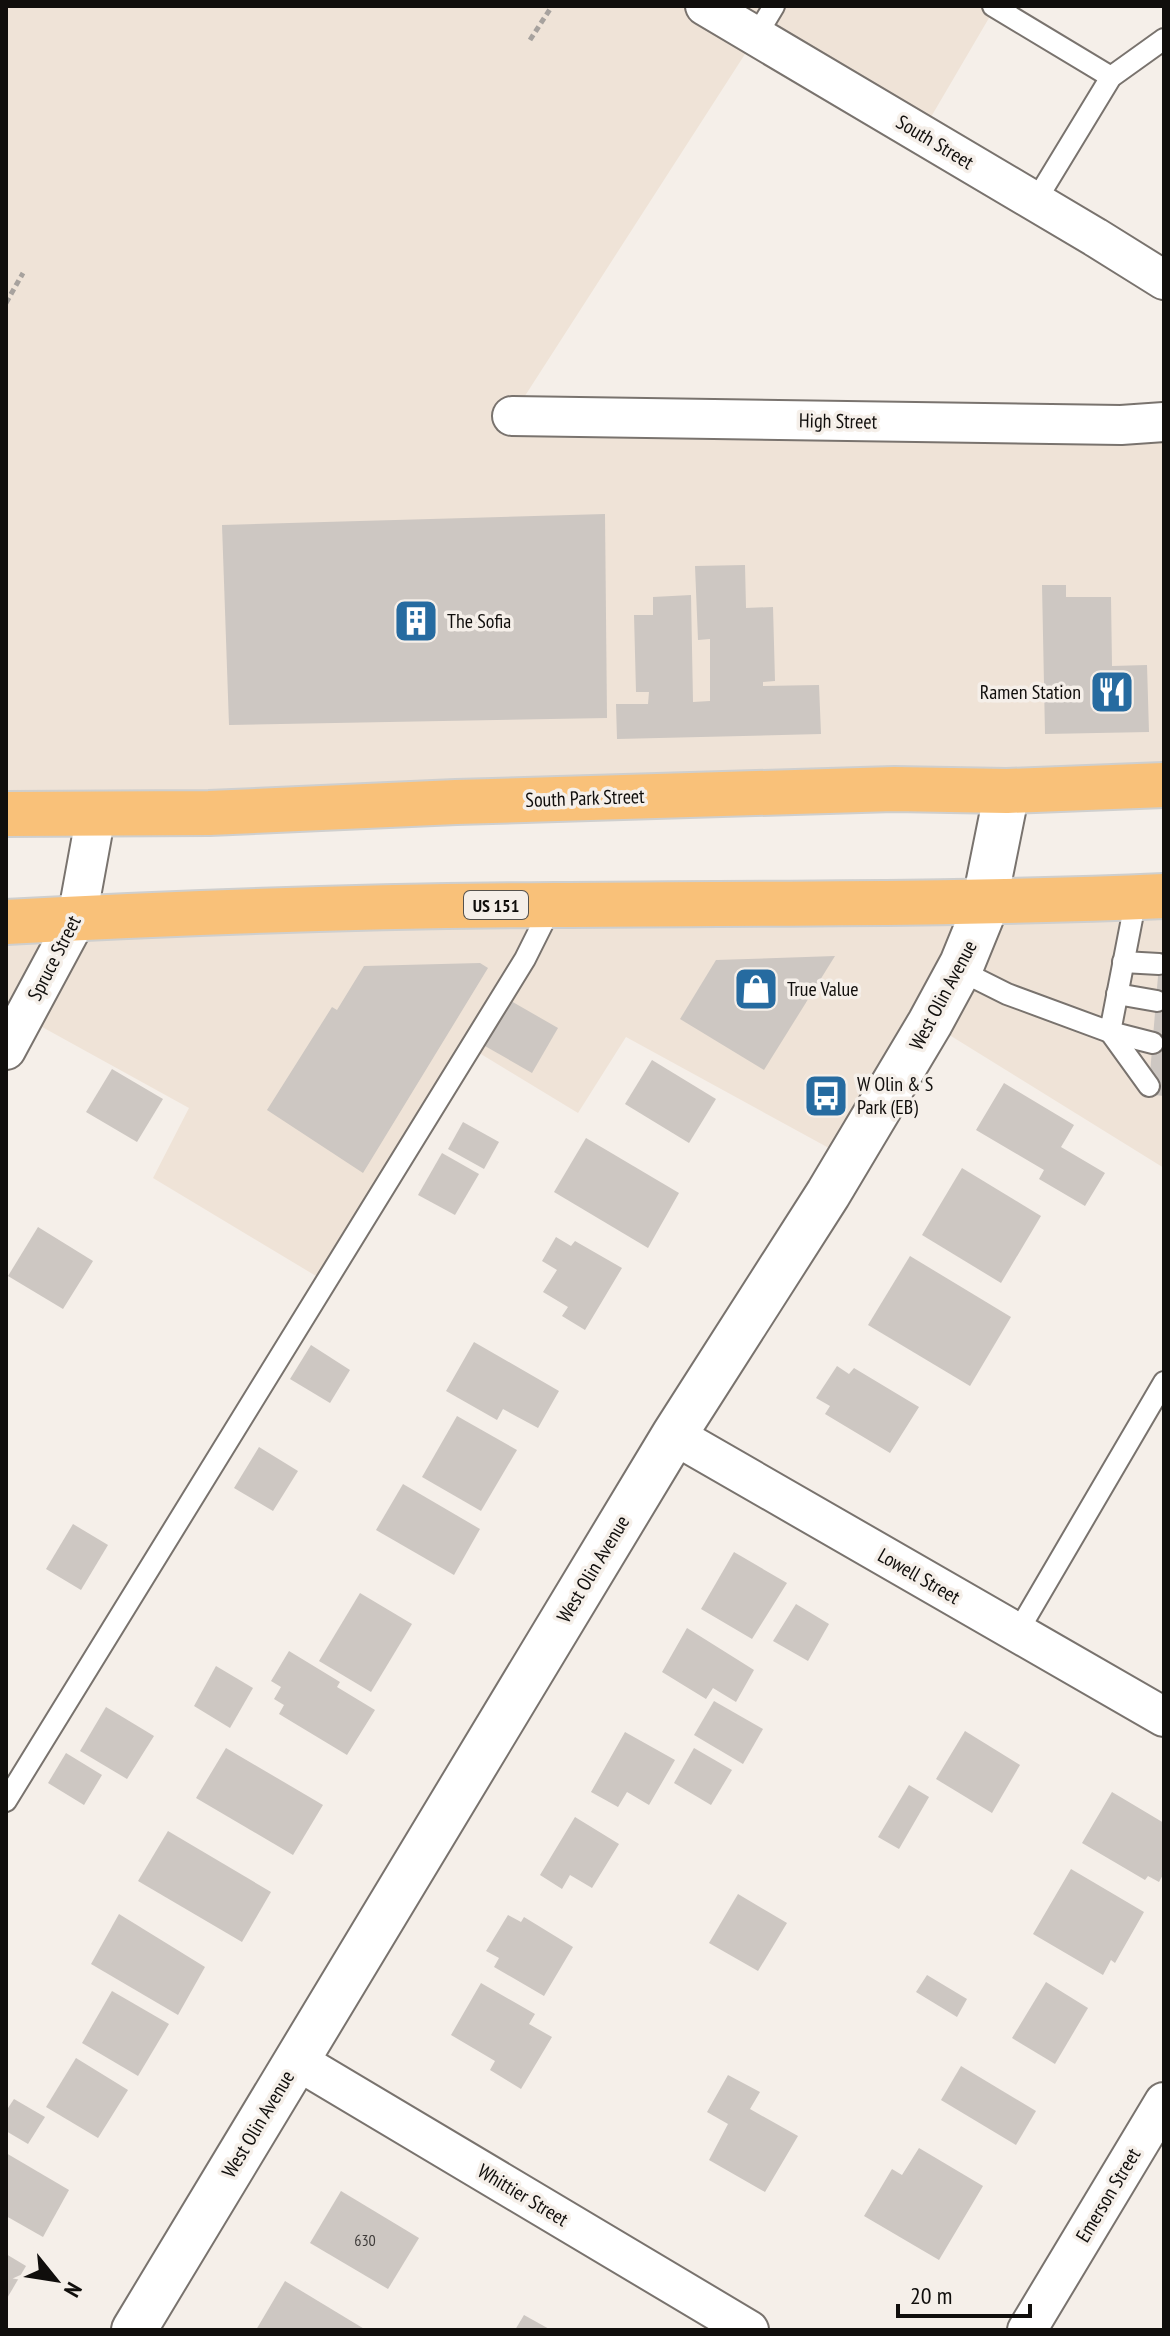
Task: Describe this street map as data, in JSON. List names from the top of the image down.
{
  "streets": {
    "main road": ["South Park Street", "US 151"],
    "street": [
      "South Street",
      "High Street",
      "Spruce Street",
      "West Olin Avenue",
      "Lowell Street",
      "Whittier Street",
      "Emerson Street"
    ]
  },
  "crossings": [
    ["South Park Street", "Spruce Street"],
    ["South Park Street", "West Olin Avenue"],
    ["US 151", "Spruce Street"],
    ["US 151", "West Olin Avenue"],
    ["West Olin Avenue", "Lowell Street"],
    ["West Olin Avenue", "Whittier Street"]
  ],
  "places": {
    "building": ["The Sofia"],
    "restaurant": ["Ramen Station"],
    "shop": ["True Value"],
    "bus stop": ["W Olin & S Park (EB)"]
  },
  "house_numbers": ["630"],
  "scale_bar": "20 m",
  "north": "bottom right"
}
